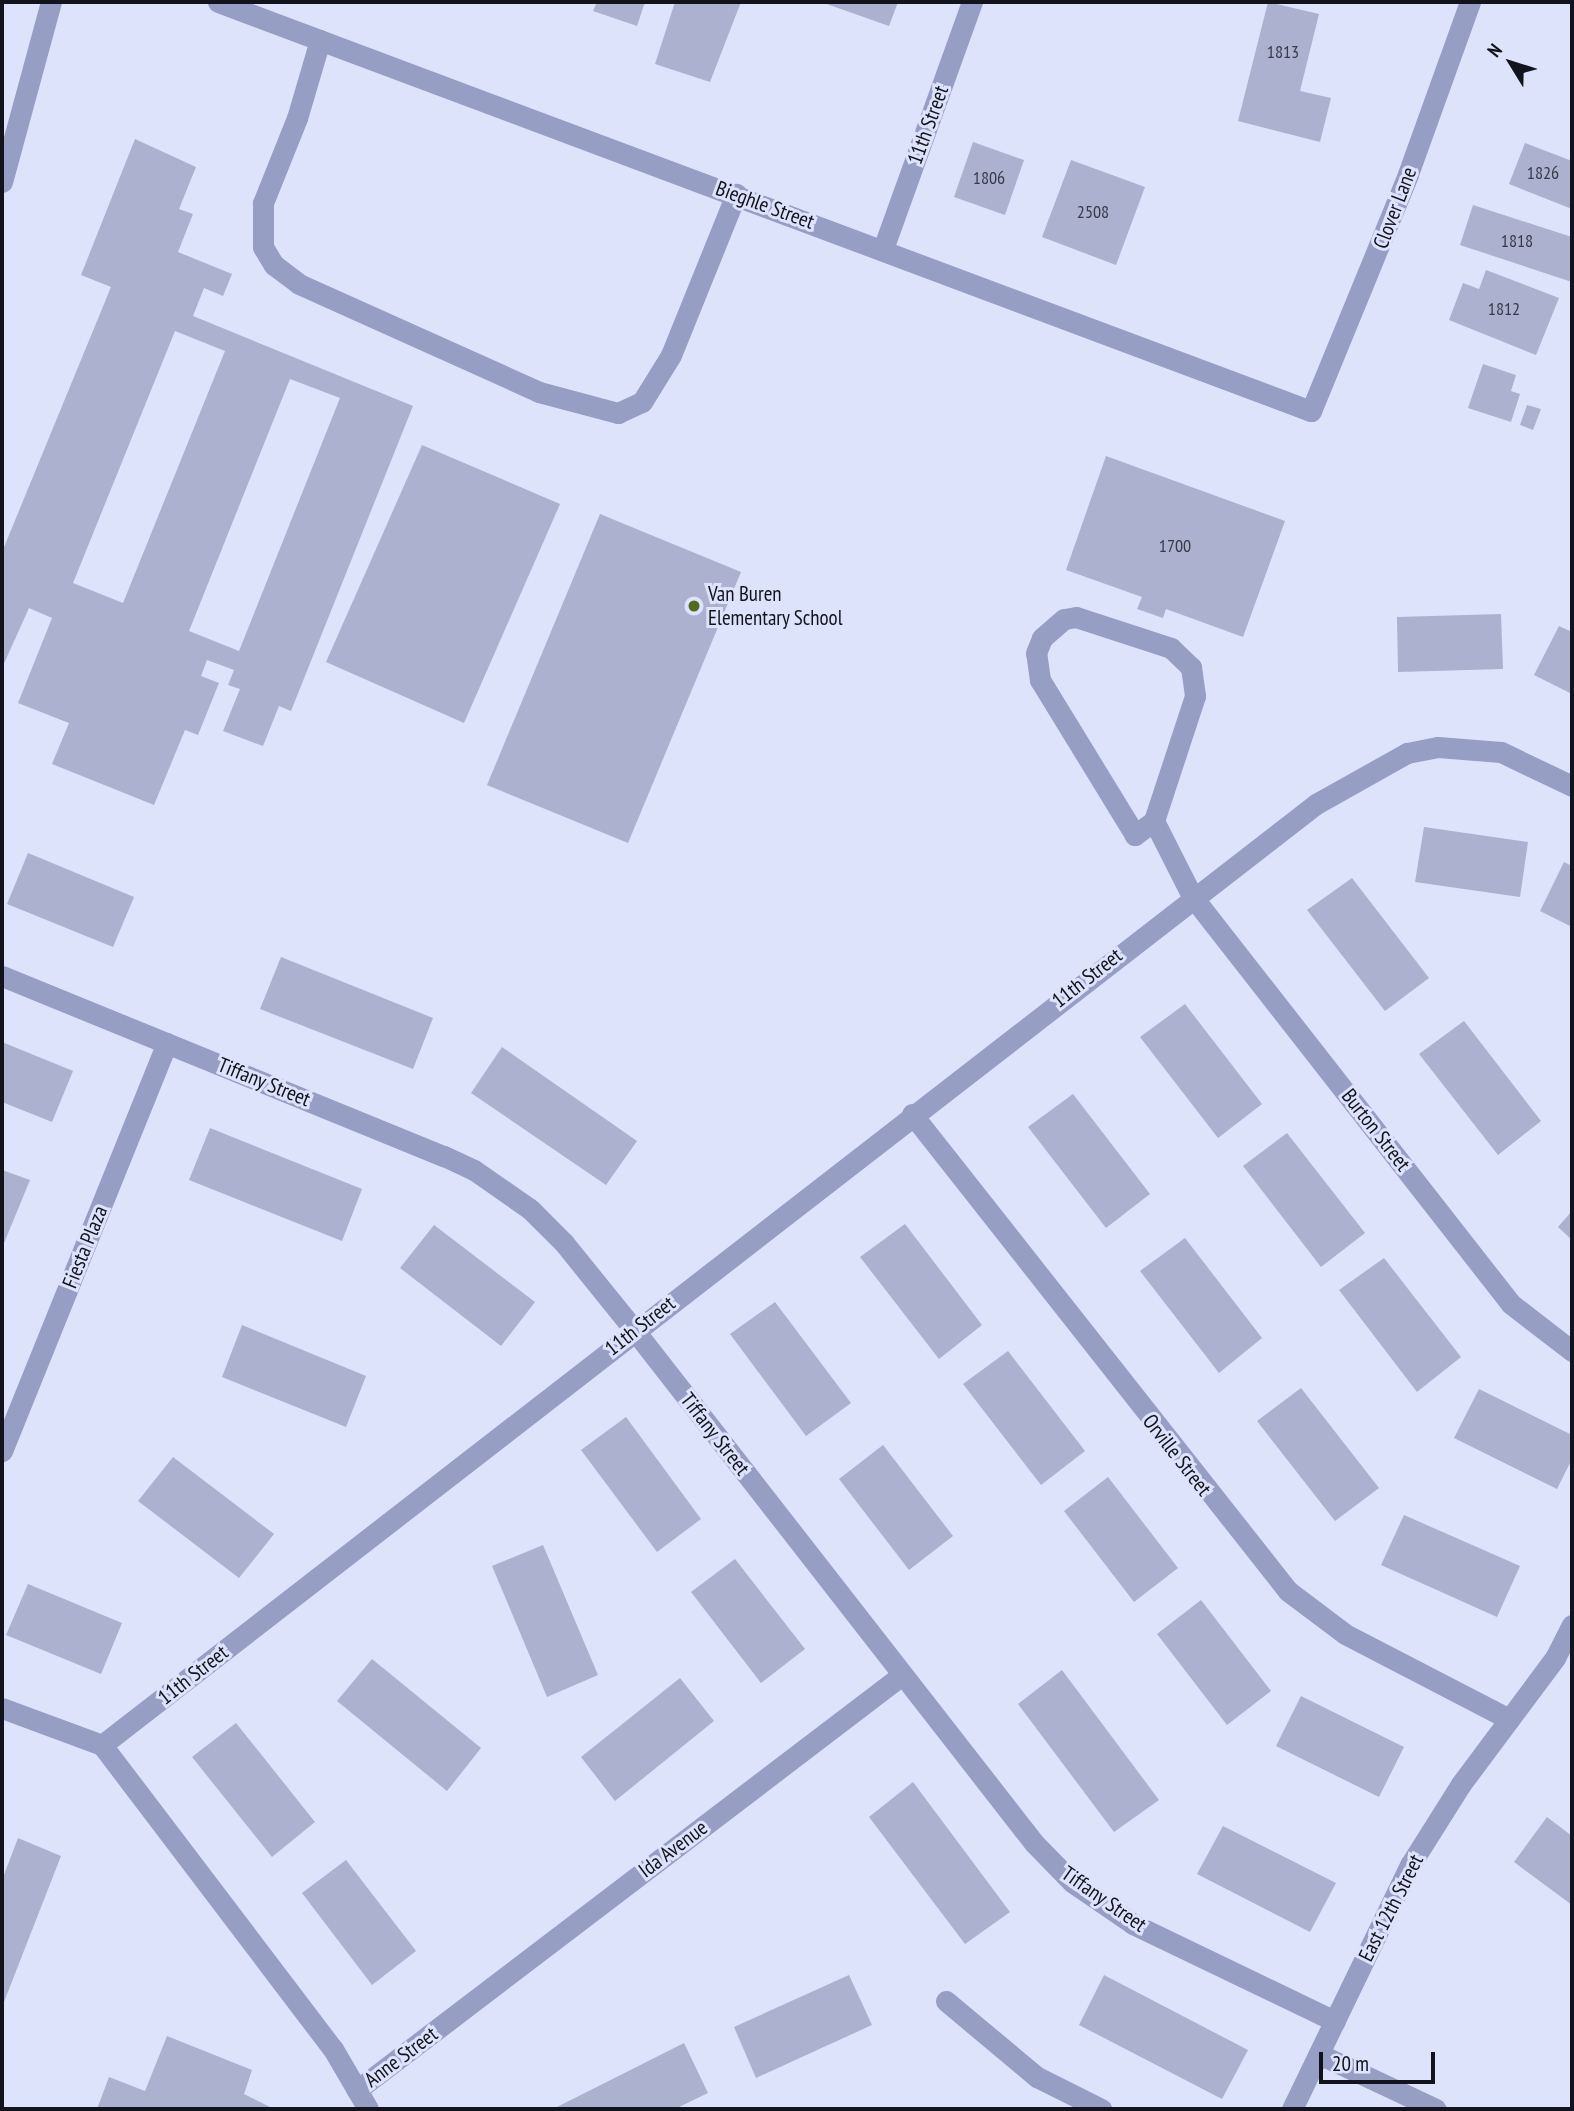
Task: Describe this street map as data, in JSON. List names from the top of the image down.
{
  "streets": {
    "street": [
      "11th Street",
      "Bieghle Street",
      "Clover Lane",
      "Tiffany Street",
      "Burton Street",
      "Fiesta Plaza",
      "Orville Street",
      "Ida Avenue",
      "East 12th Street",
      "Anne Street"
    ]
  },
  "crossings": [
    ["11th Street", "Bieghle Street"],
    ["11th Street", "Tiffany Street"],
    ["11th Street", "Burton Street"],
    ["11th Street", "Orville Street"],
    ["Bieghle Street", "Clover Lane"],
    ["Tiffany Street", "Fiesta Plaza"],
    ["Tiffany Street", "Ida Avenue"],
    ["Tiffany Street", "East 12th Street"],
    ["Orville Street", "East 12th Street"],
    ["Ida Avenue", "Anne Street"]
  ],
  "places": ["Van Buren Elementary School"],
  "house_numbers": [
    "1813",
    "1826",
    "1806",
    "2508",
    "1818",
    "1812",
    "1700"
  ],
  "scale_bar": "20 m",
  "north": "top left"
}
